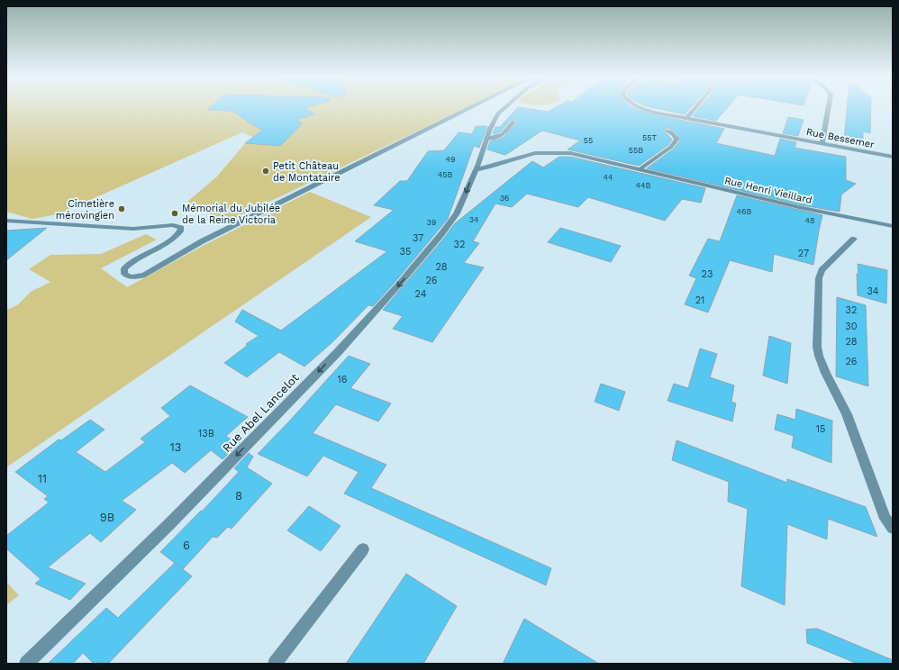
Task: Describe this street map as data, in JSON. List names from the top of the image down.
{
  "streets": {
    "street": ["Rue Bessemer", "Rue Henri Vieillard", "Rue Abel Lancelot"]
  },
  "crossings": [
    ["Rue Henri Vieillard", "Rue Abel Lancelot"]
  ],
  "one_way": ["Rue Abel Lancelot"],
  "places": ["Petit Château de Montataire", "Cimetière mérovingien", "Mémorial du Jubilée de la Reine Victoria"],
  "house_numbers": [
    "55T",
    "55",
    "55B",
    "49",
    "45B",
    "44",
    "44B",
    "36",
    "46B",
    "34",
    "48",
    "39",
    "37",
    "32",
    "35",
    "27",
    "28",
    "23",
    "26",
    "34",
    "24",
    "21",
    "32",
    "30",
    "28",
    "26",
    "16",
    "15",
    "13B",
    "13",
    "11",
    "8",
    "9B",
    "6"
  ]
}
